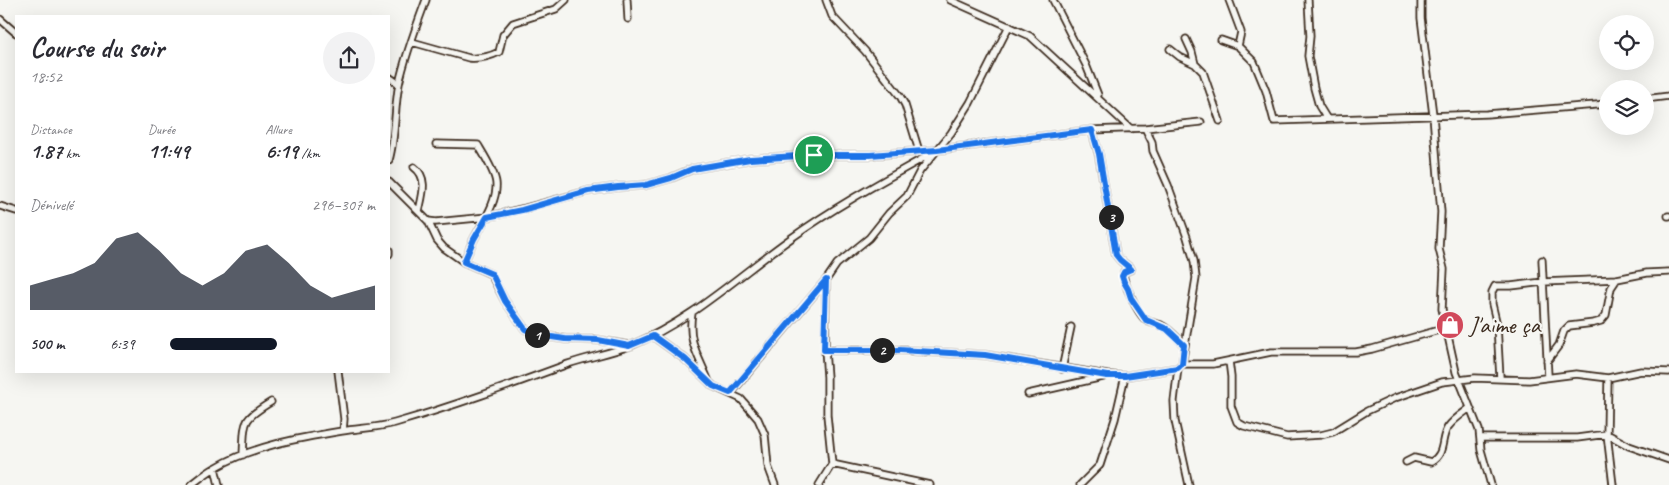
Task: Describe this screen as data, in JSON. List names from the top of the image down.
{
  "places": {
    "shop": ["J'aime ça"]
  },
  "page": {
    "heading": ["Course du soir", "18:52"],
    "stats": [
      ["Distance", "1.87 km"],
      ["Durée", "11:49"],
      ["Allure", "6:19 /km"]
    ],
    "chart": ["Dénivelé", "296–307 m"],
    "pins": ["3", "1", "2"],
    "list": [
      {
        "name": "500 m",
        "note": "6:39"
      }
    ]
  }
}
